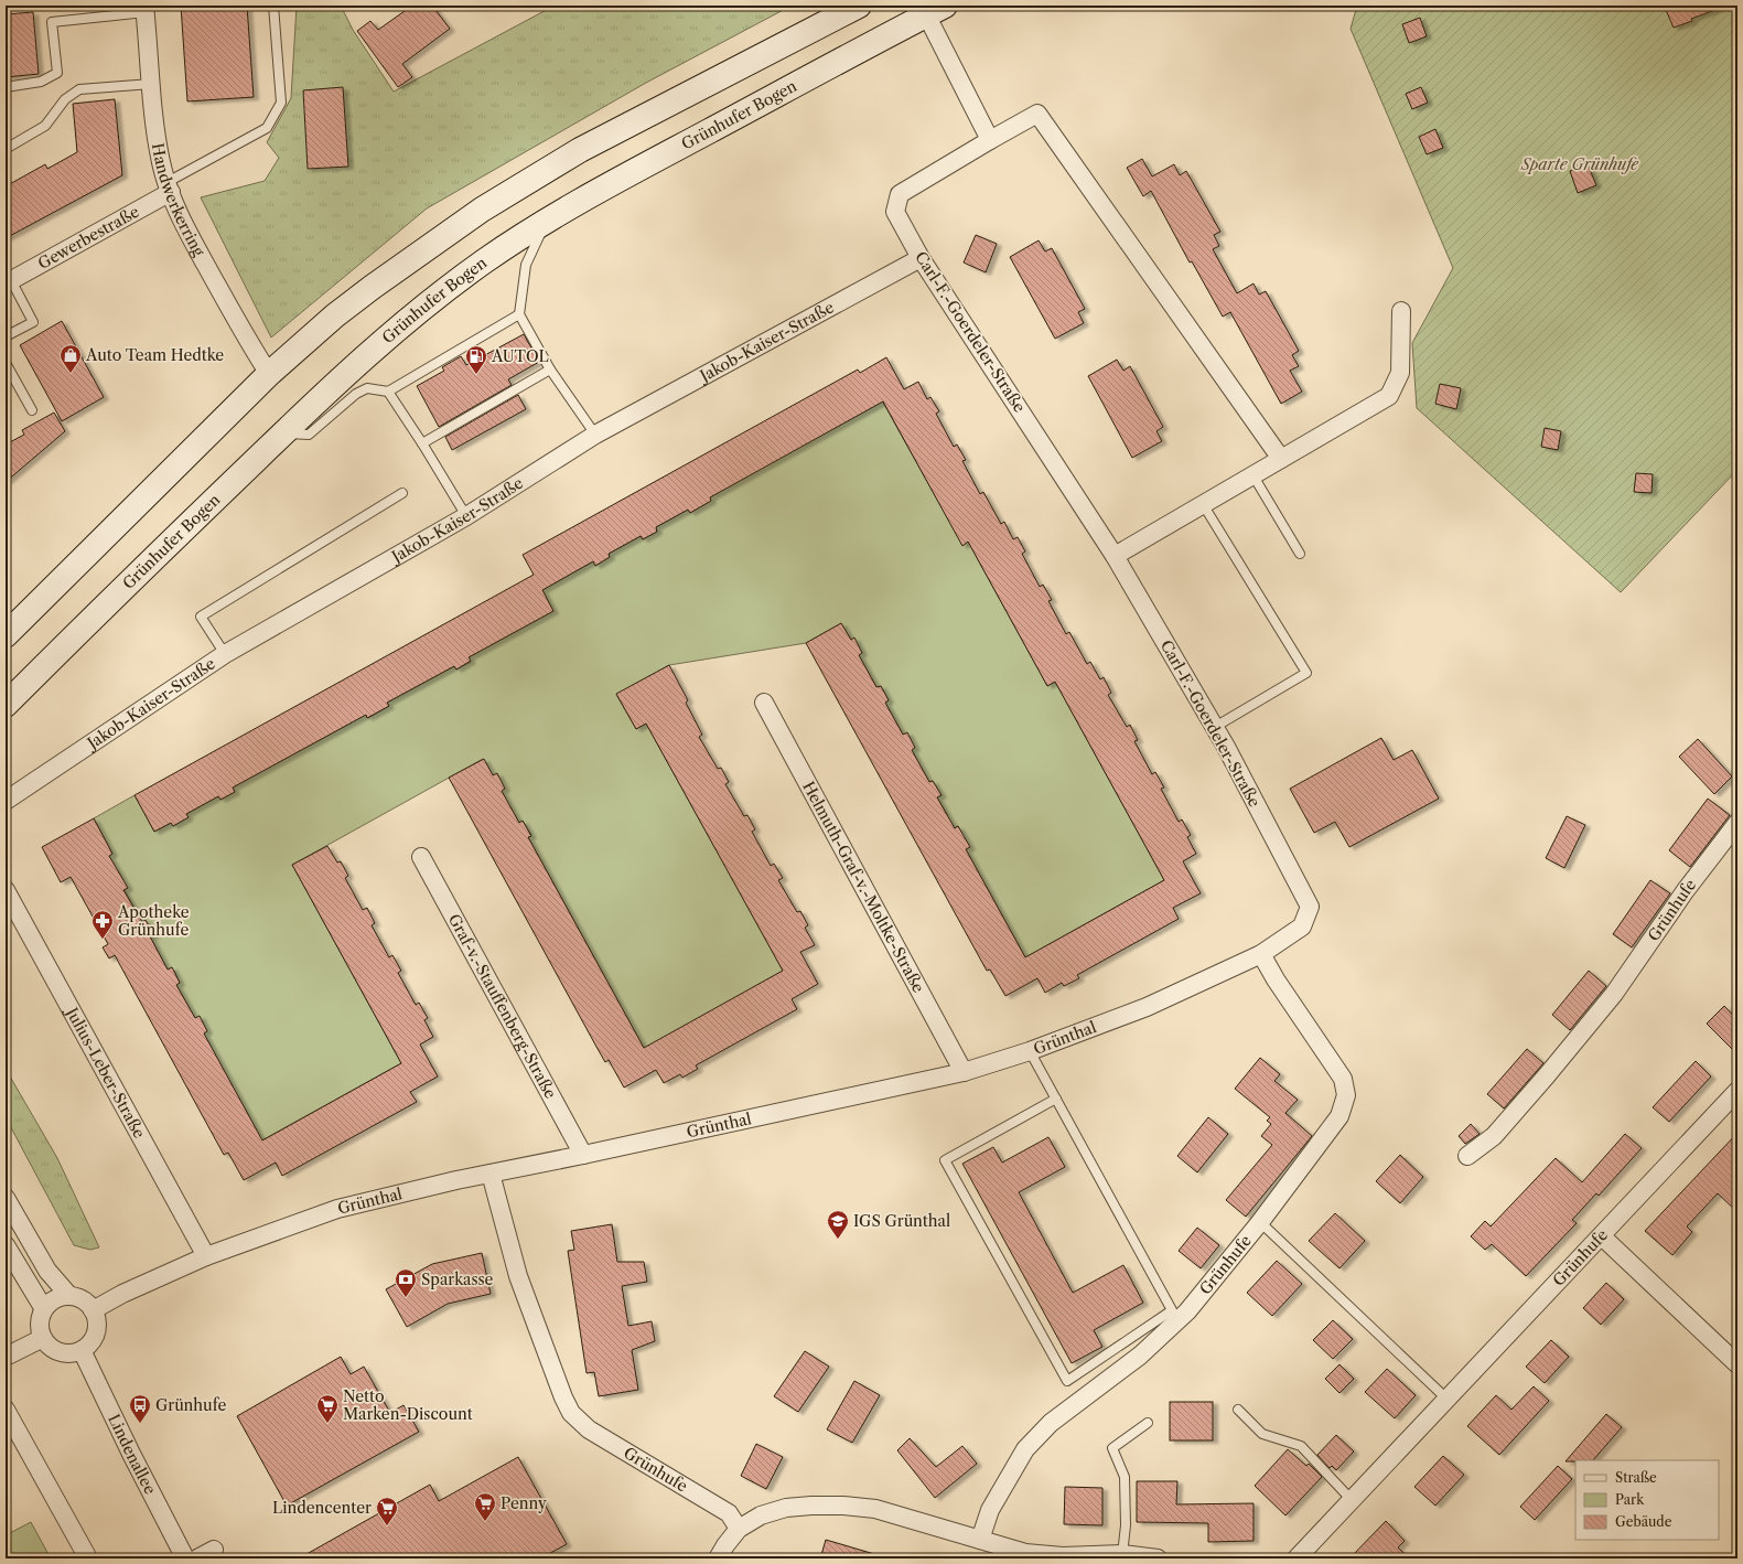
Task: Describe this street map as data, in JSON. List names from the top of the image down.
{
  "streets": {
    "main road": ["Grünhufer Bogen"],
    "street": [
      "Handwerkerring",
      "Gewerbestraße",
      "Carl-F.-Goerdeler-Straße",
      "Jakob-Kaiser-Straße",
      "Helmuth-Graf-v.-Moltke-Straße",
      "Grünhufe",
      "Graf-v.-Stauffenberg-Straße",
      "Grünthal",
      "Julius-Leber-Straße",
      "Lindenallee"
    ]
  },
  "crossings": [
    ["Handwerkerring", "Gewerbestraße"],
    ["Carl-F.-Goerdeler-Straße", "Jakob-Kaiser-Straße"],
    ["Carl-F.-Goerdeler-Straße", "Grünthal"],
    ["Helmuth-Graf-v.-Moltke-Straße", "Grünthal"],
    ["Grünhufe", "Grünthal"],
    ["Graf-v.-Stauffenberg-Straße", "Grünthal"],
    ["Grünthal", "Julius-Leber-Straße"],
    ["Grünthal", "Lindenallee"]
  ],
  "parks": ["Sparte Grünhufe"],
  "places": {
    "shop": ["Auto Team Hedtke"],
    "fuel station": ["AUTOL"],
    "pharmacy": ["Apotheke Grünhufe"],
    "school or university": ["IGS Grünthal"],
    "bank": ["Sparkasse"],
    "bus stop": ["Grünhufe"],
    "supermarket": ["Netto Marken-Discount", "Penny", "Lindencenter"]
  },
  "legend": ["Straße", "Park", "Gebäude"]
}
